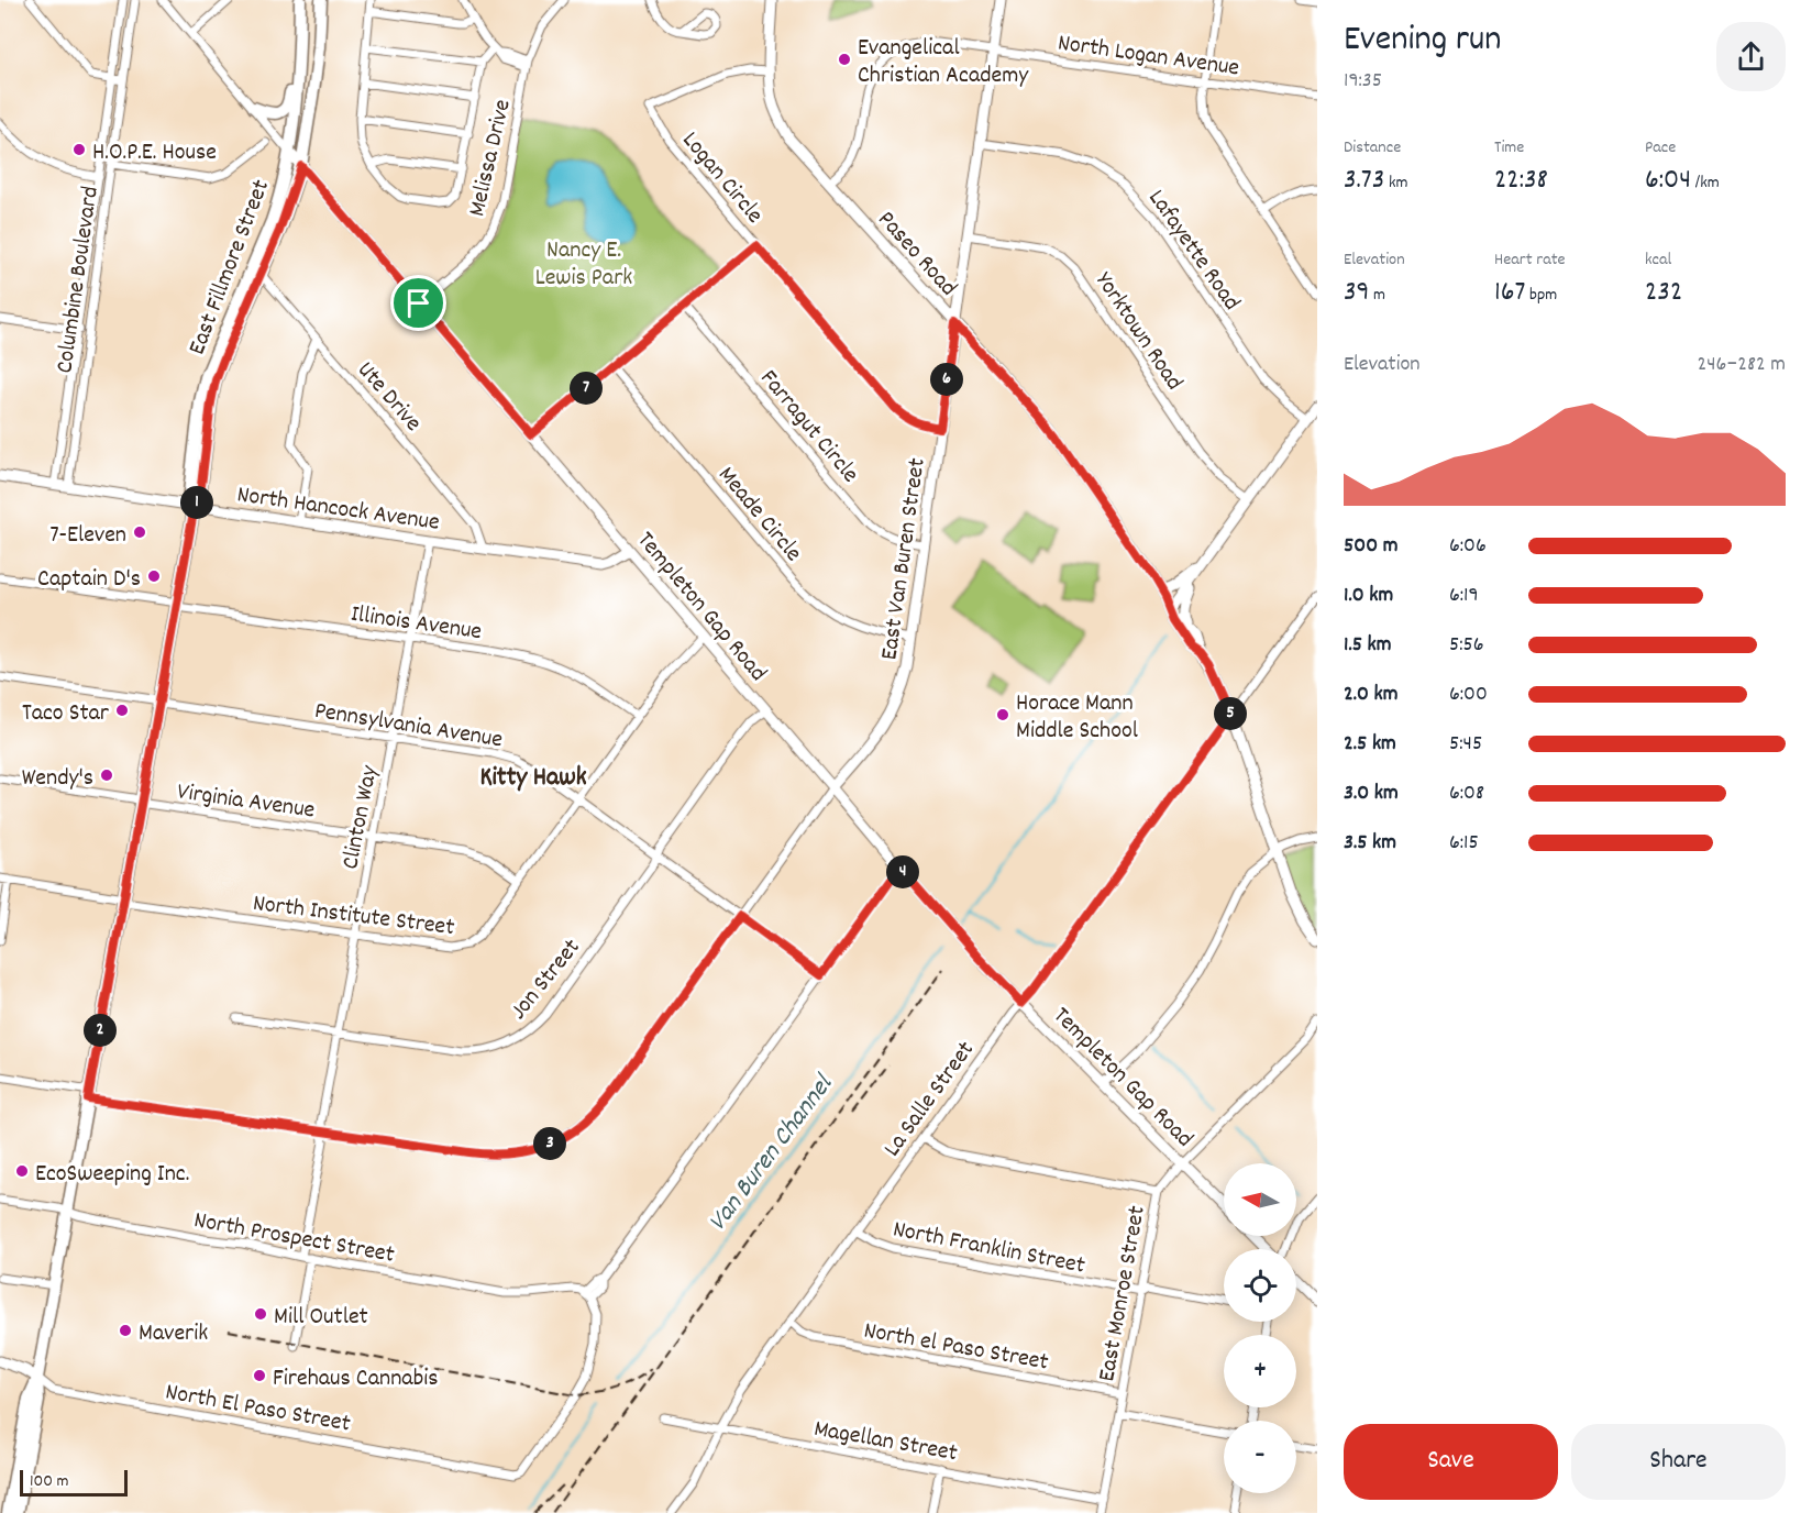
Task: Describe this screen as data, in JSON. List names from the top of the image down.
{
  "streets": {
    "main road": ["East Fillmore Street"],
    "street": [
      "North Logan Avenue",
      "Melissa Drive",
      "Logan Circle",
      "Lafayette Road",
      "Paseo Road",
      "Columbine Boulevard",
      "Yorktown Road",
      "Ute Drive",
      "Farragut Circle",
      "North Hancock Avenue",
      "Meade Circle",
      "East Van Buren Street",
      "Templeton Gap Road",
      "Illinois Avenue",
      "Pennsylvania Avenue",
      "Virginia Avenue",
      "Clinton Way",
      "North Institute Street",
      "Jon Street",
      "La Salle Street",
      "North Prospect Street",
      "North Franklin Street",
      "East Monroe Street",
      "North el Paso Street",
      "North El Paso Street",
      "Magellan Street"
    ]
  },
  "crossings": [
    ["North Logan Avenue", "Paseo Road"],
    ["North Logan Avenue", "East Van Buren Street"],
    ["Melissa Drive", "Templeton Gap Road"],
    ["Logan Circle", "Paseo Road"],
    ["Logan Circle", "East Van Buren Street"],
    ["Lafayette Road", "East Van Buren Street"],
    ["Paseo Road", "East Van Buren Street"],
    ["Paseo Road", "La Salle Street"],
    ["East Fillmore Street", "Ute Drive"],
    ["East Fillmore Street", "North Hancock Avenue"],
    ["East Fillmore Street", "Templeton Gap Road"],
    ["East Fillmore Street", "Illinois Avenue"],
    ["East Fillmore Street", "Pennsylvania Avenue"],
    ["East Fillmore Street", "Virginia Avenue"],
    ["East Fillmore Street", "North Institute Street"],
    ["East Fillmore Street", "North Prospect Street"],
    ["East Fillmore Street", "North El Paso Street"],
    ["Columbine Boulevard", "North Hancock Avenue"],
    ["Yorktown Road", "East Van Buren Street"],
    ["Ute Drive", "North Hancock Avenue"],
    ["Farragut Circle", "East Van Buren Street"],
    ["North Hancock Avenue", "Templeton Gap Road"],
    ["North Hancock Avenue", "Clinton Way"],
    ["Meade Circle", "East Van Buren Street"],
    ["East Van Buren Street", "Templeton Gap Road"],
    ["Templeton Gap Road", "North Institute Street"],
    ["Templeton Gap Road", "Jon Street"],
    ["Templeton Gap Road", "La Salle Street"],
    ["Templeton Gap Road", "East Monroe Street"],
    ["Illinois Avenue", "Clinton Way"],
    ["Illinois Avenue", "North Institute Street"],
    ["Pennsylvania Avenue", "Clinton Way"],
    ["Pennsylvania Avenue", "North Institute Street"],
    ["Pennsylvania Avenue", "Jon Street"],
    ["Virginia Avenue", "Clinton Way"],
    ["Virginia Avenue", "North Institute Street"],
    ["Clinton Way", "North Institute Street"],
    ["Clinton Way", "Jon Street"],
    ["Clinton Way", "North Prospect Street"],
    ["La Salle Street", "North Franklin Street"],
    ["La Salle Street", "North el Paso Street"],
    ["La Salle Street", "Magellan Street"],
    ["North Prospect Street", "North El Paso Street"],
    ["North Franklin Street", "East Monroe Street"],
    ["East Monroe Street", "North el Paso Street"],
    ["East Monroe Street", "Magellan Street"]
  ],
  "districts": ["Kitty Hawk"],
  "water": ["Van Buren Channel"],
  "parks": ["Nancy E. Lewis Park"],
  "places": [
    "Evangelical Christian Academy",
    "H.O.P.E. House",
    "7-Eleven",
    "Captain D's",
    "Taco Star",
    "Horace Mann Middle School",
    "Wendy's",
    "EcoSweeping Inc.",
    "Mill Outlet",
    "Maverik",
    "Firehaus Cannabis"
  ],
  "scale_bar": "100 m",
  "north": "left",
  "page": {
    "heading": ["Evening run", "19:35"],
    "stats": [
      ["Distance", "3.73 km"],
      ["Time", "22:38"],
      ["Pace", "6:04 /km"],
      ["Elevation", "39 m"],
      ["Heart rate", "167 bpm"],
      ["kcal", "232"]
    ],
    "chart": ["Elevation", "246–282 m"],
    "pins": [
      "6",
      "7",
      "1",
      "5",
      "4",
      "2",
      "3"
    ],
    "list": [
      {
        "name": "500 m",
        "note": "6:06"
      },
      {
        "name": "1.0 km",
        "note": "6:19"
      },
      {
        "name": "1.5 km",
        "note": "5:56"
      },
      {
        "name": "2.0 km",
        "note": "6:00"
      },
      {
        "name": "2.5 km",
        "note": "5:45"
      },
      {
        "name": "3.0 km",
        "note": "6:08"
      },
      {
        "name": "3.5 km",
        "note": "6:15"
      }
    ],
    "map_buttons": ["+", "−"],
    "buttons": ["Save", "Share"],
    "scale": "100 m"
  }
}
